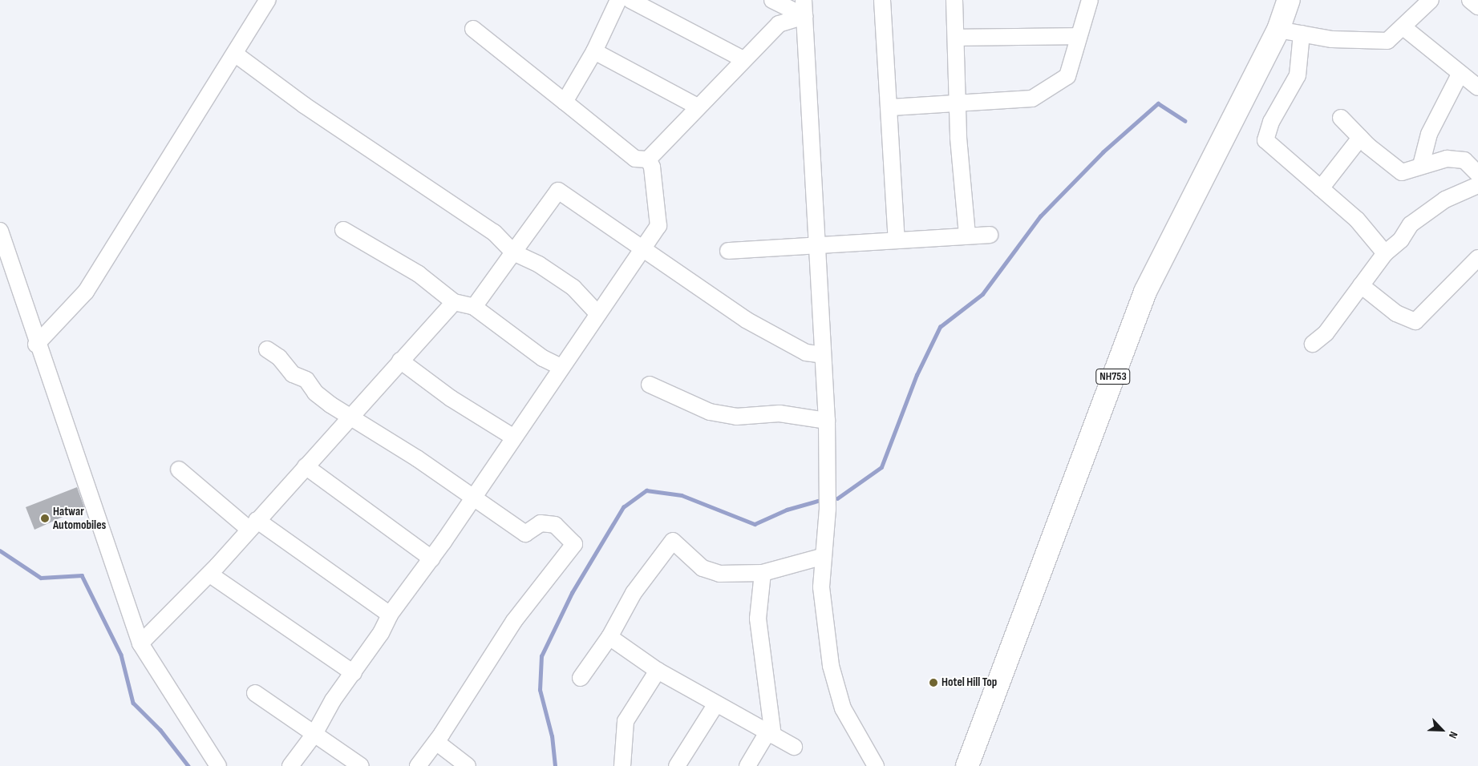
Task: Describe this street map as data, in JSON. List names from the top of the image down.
{
  "streets": {
    "highway": ["NH753"]
  },
  "places": ["Hatwar Automobiles", "Hotel Hill Top"],
  "north": "bottom right"
}
